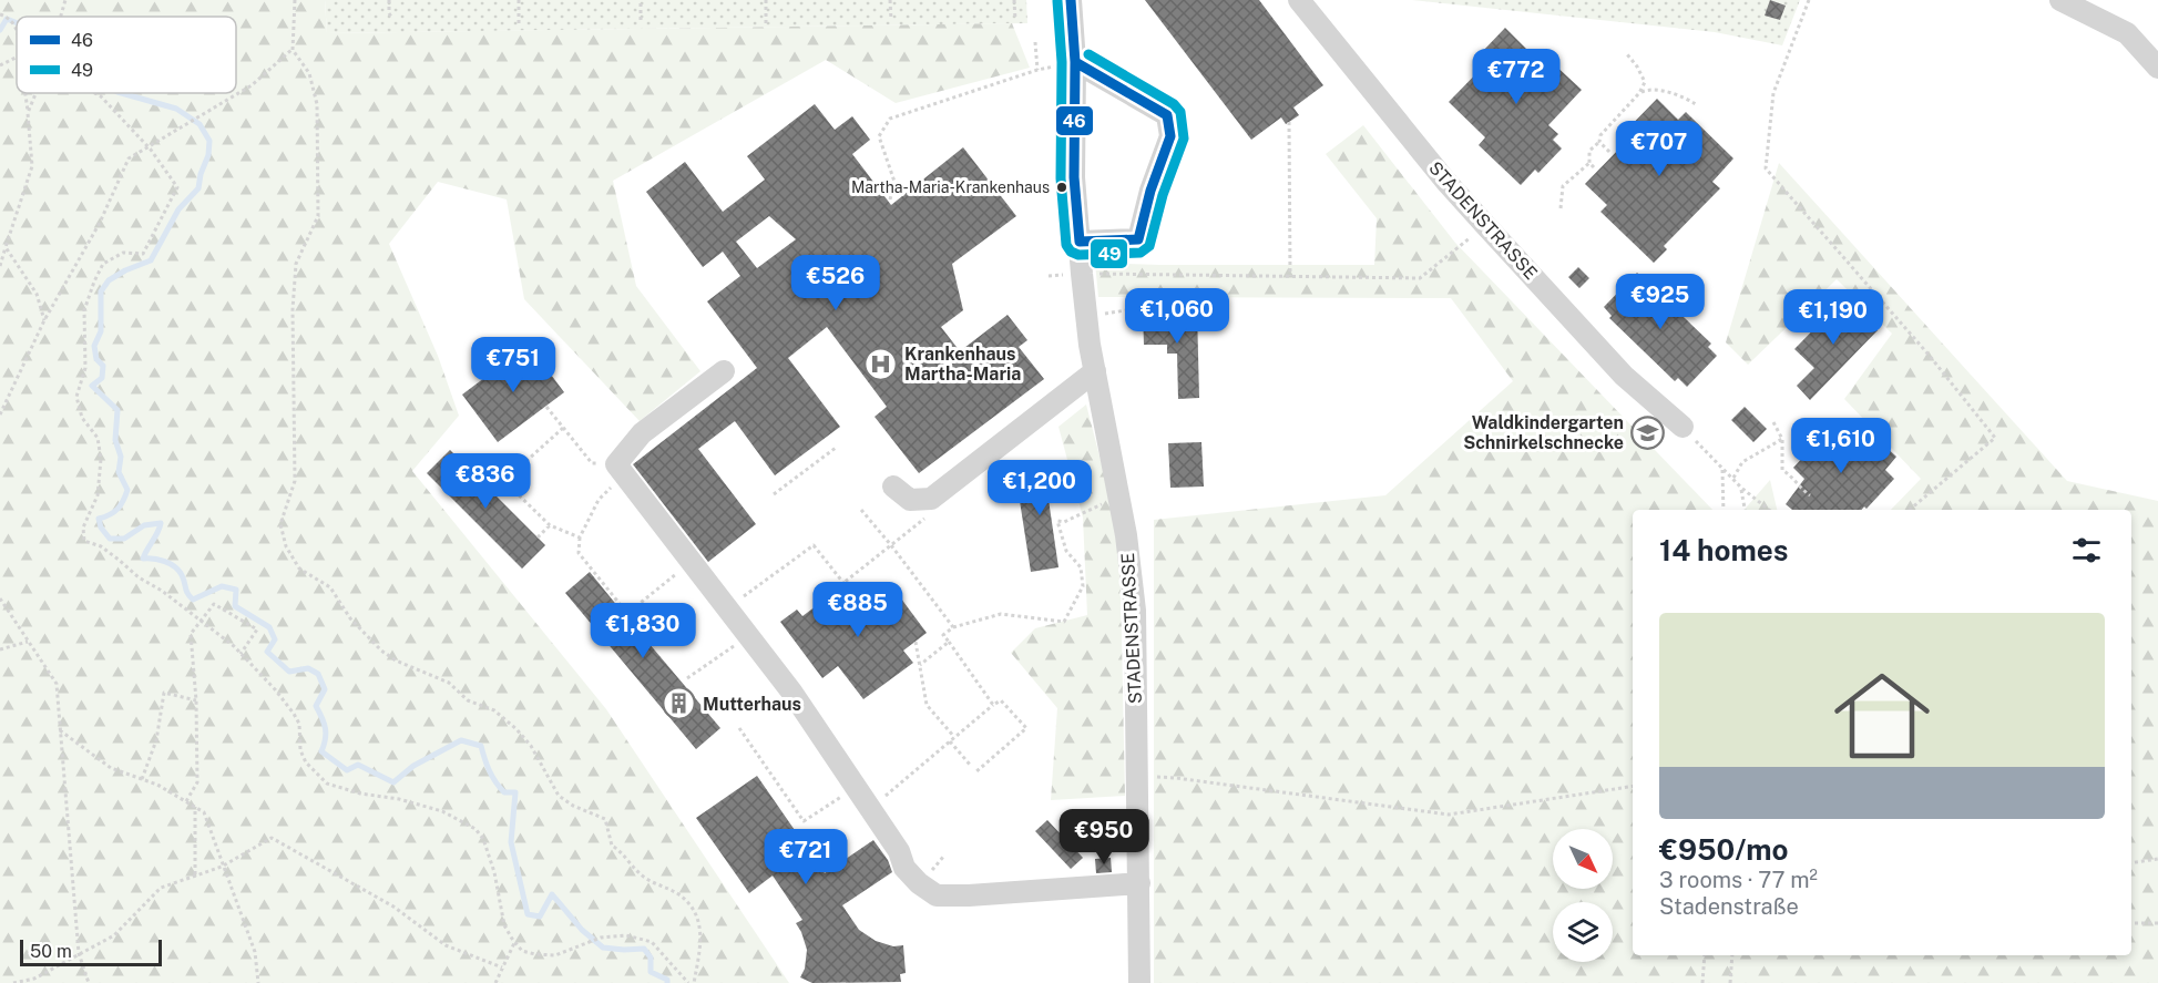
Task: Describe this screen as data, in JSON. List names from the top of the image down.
{
  "streets": {
    "street": ["STADENSTRASSE"]
  },
  "places": {
    "other": ["Martha-Maria-Krankenhaus"],
    "hospital": ["Krankenhaus Martha-Maria"],
    "school or university": ["Waldkindergarten Schnirkelschnecke"],
    "building": ["Mutterhaus"]
  },
  "lines": ["transit line 46", "transit line 49"],
  "legend": ["46", "49"],
  "scale_bar": "50 m",
  "north": "bottom right",
  "page": {
    "price": [
      "€772",
      "€707",
      "€526",
      "€925",
      "€1,060",
      "€1,190",
      "€751",
      "€1,610",
      "€836",
      "€1,200",
      "€885",
      "€1,830",
      "€950",
      "€721"
    ],
    "heading": "14 homes",
    "list": [
      {
        "name": "€950/mo",
        "note": "3 rooms · 77 m² · Stadenstraße"
      }
    ],
    "scale": "50 m"
  }
}
